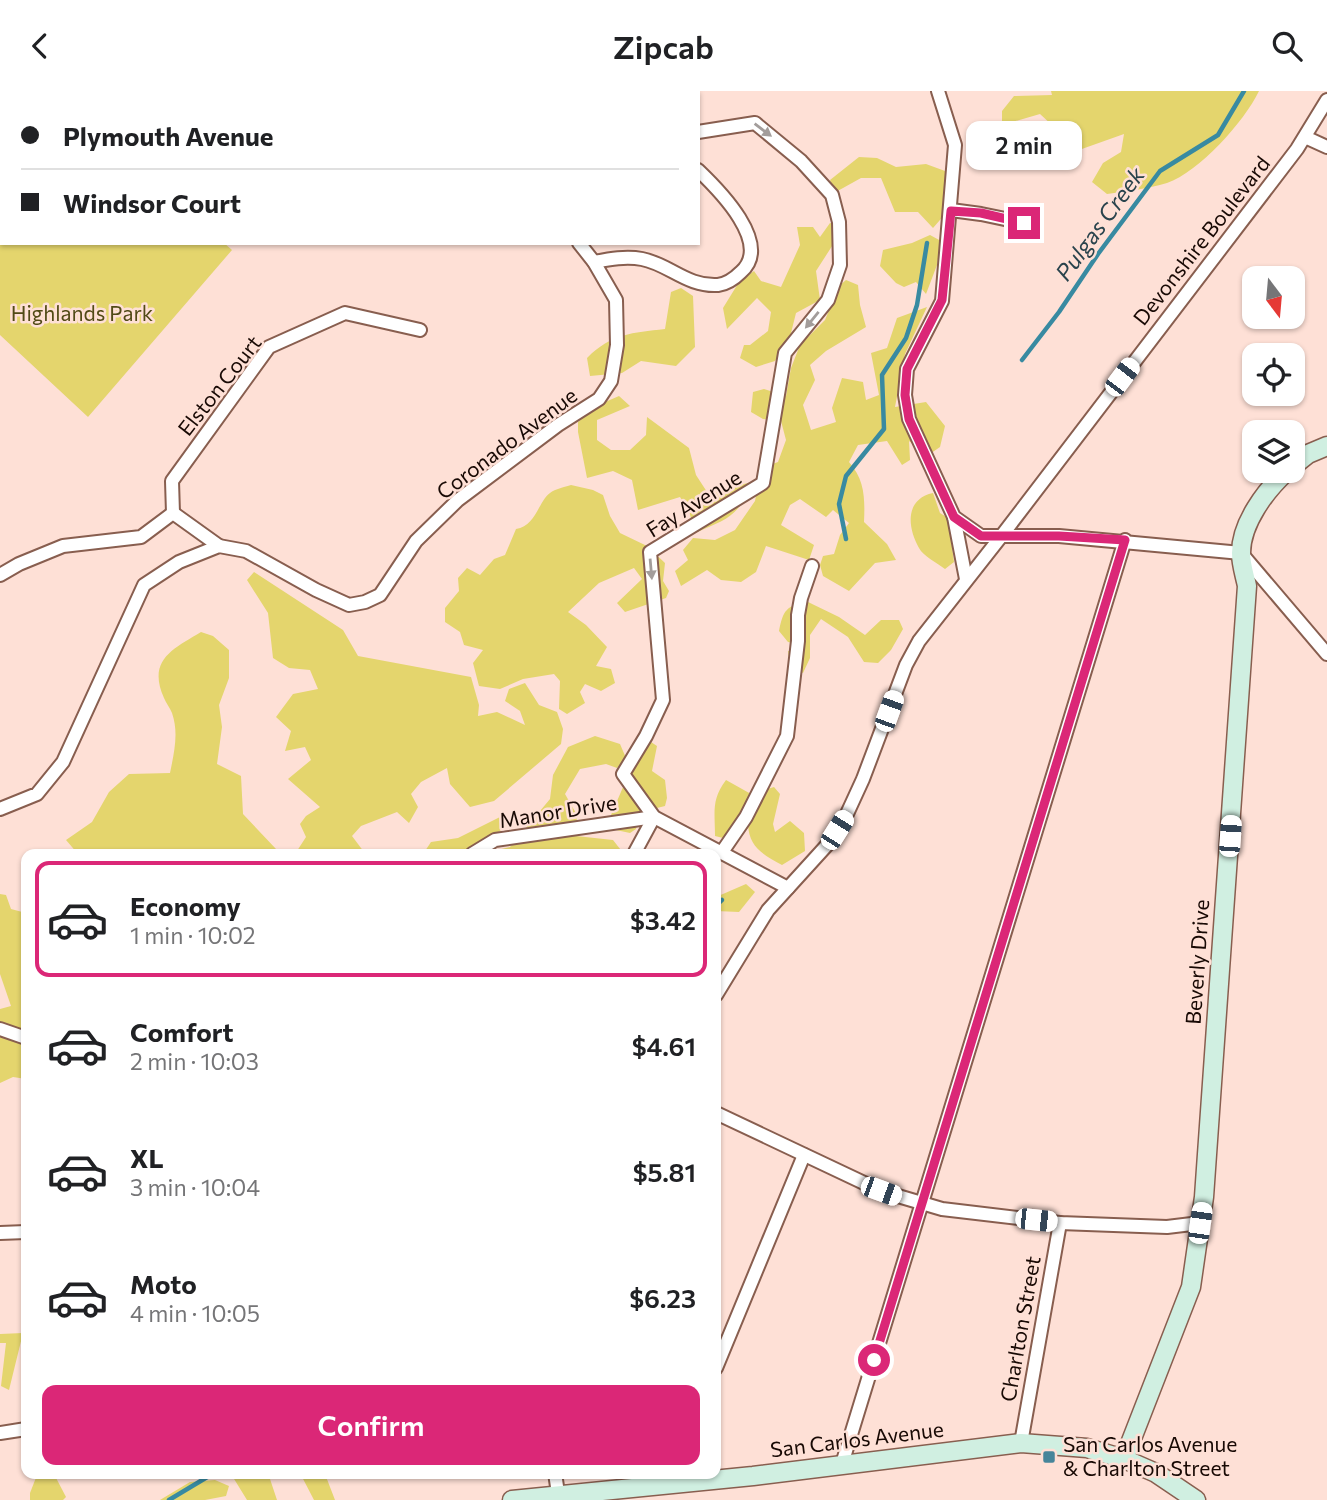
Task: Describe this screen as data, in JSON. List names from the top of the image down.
{
  "streets": {
    "street": [
      "Devonshire Boulevard",
      "Elston Court",
      "Coronado Avenue",
      "Fay Avenue",
      "Manor Drive",
      "Beverly Drive",
      "Charlton Street",
      "San Carlos Avenue"
    ]
  },
  "crossings": [
    ["Devonshire Boulevard", "Fay Avenue"],
    ["Fay Avenue", "Manor Drive"],
    ["Beverly Drive", "San Carlos Avenue"],
    ["Charlton Street", "San Carlos Avenue"]
  ],
  "water": ["Pulgas Creek"],
  "parks": ["Highlands Park"],
  "places": {
    "transit": ["San Carlos Avenue & Charlton Street"]
  },
  "north": "bottom",
  "page": {
    "header": "Zipcab",
    "banner": ["Plymouth Avenue", "Windsor Court"],
    "bubble": "2 min",
    "list": [
      {
        "name": "Economy",
        "note": "1 min · 10:02",
        "value": "$3.42"
      },
      {
        "name": "Comfort",
        "note": "2 min · 10:03",
        "value": "$4.61"
      },
      {
        "name": "XL",
        "note": "3 min · 10:04",
        "value": "$5.81"
      },
      {
        "name": "Moto",
        "note": "4 min · 10:05",
        "value": "$6.23"
      }
    ],
    "buttons": "Confirm"
  }
}
